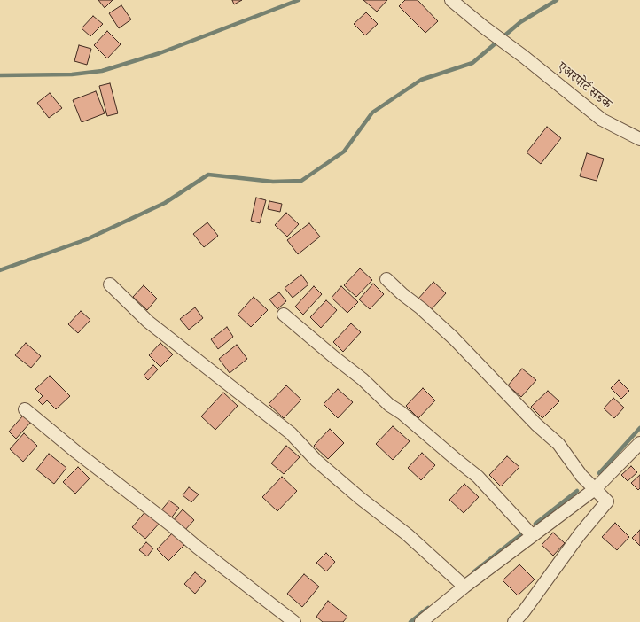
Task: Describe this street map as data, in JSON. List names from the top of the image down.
{
  "streets": {
    "street": ["एअरपोर्ट सडक"]
  }
}
